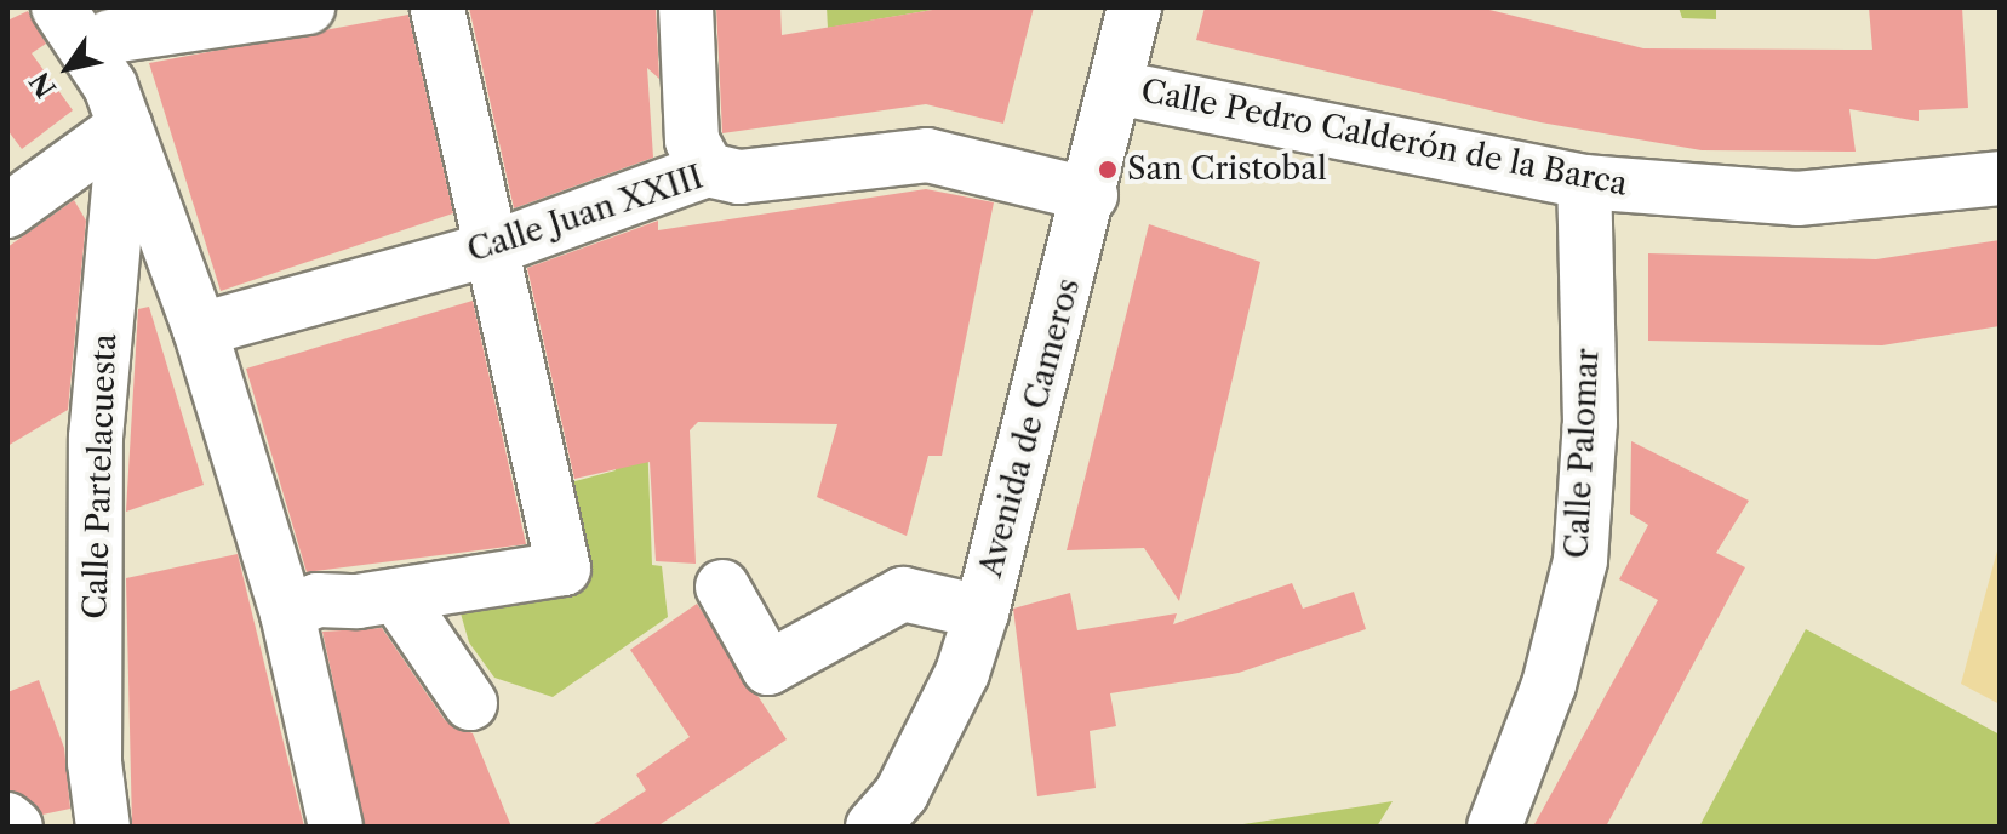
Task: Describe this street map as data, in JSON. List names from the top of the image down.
{
  "streets": {
    "street": [
      "Calle Pedro Calderón de la Barca",
      "Calle Juan XXIII",
      "Avenida de Cameros",
      "Calle Palomar",
      "Calle Partelacuesta"
    ]
  },
  "crossings": [
    ["Calle Pedro Calderón de la Barca", "Avenida de Cameros"],
    ["Calle Pedro Calderón de la Barca", "Calle Palomar"],
    ["Calle Juan XXIII", "Avenida de Cameros"]
  ],
  "places": ["San Cristobal"],
  "north": "bottom left"
}
